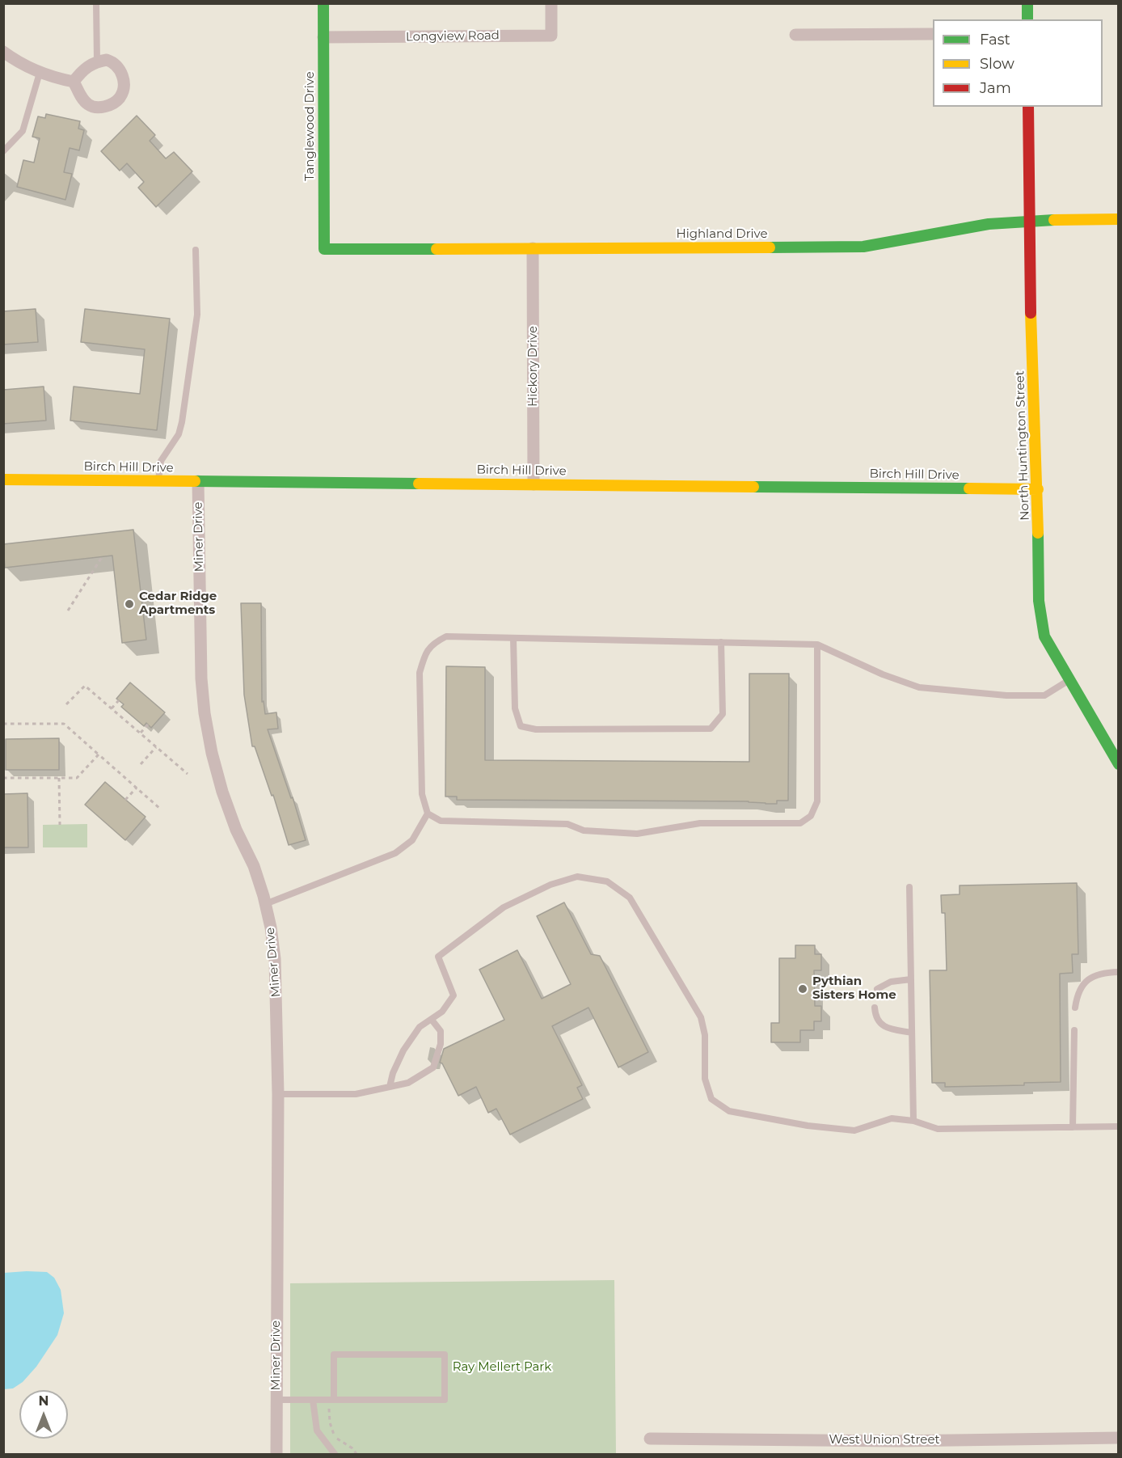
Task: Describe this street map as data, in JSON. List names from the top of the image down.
{
  "streets": {
    "street": [
      "Longview Road",
      "Tanglewood Drive",
      "Highland Drive",
      "Hickory Drive",
      "North Huntington Street",
      "Birch Hill Drive",
      "Miner Drive",
      "West Union Street"
    ]
  },
  "crossings": [
    ["Longview Road", "Tanglewood Drive"],
    ["Tanglewood Drive", "Highland Drive"],
    ["Highland Drive", "Hickory Drive"],
    ["Highland Drive", "North Huntington Street"],
    ["Hickory Drive", "Birch Hill Drive"],
    ["North Huntington Street", "Birch Hill Drive"],
    ["Birch Hill Drive", "Miner Drive"]
  ],
  "parks": ["Ray Mellert Park"],
  "places": ["Cedar Ridge Apartments", "Pythian Sisters Home"],
  "legend": ["Fast", "Slow", "Jam"],
  "north": "top"
}
